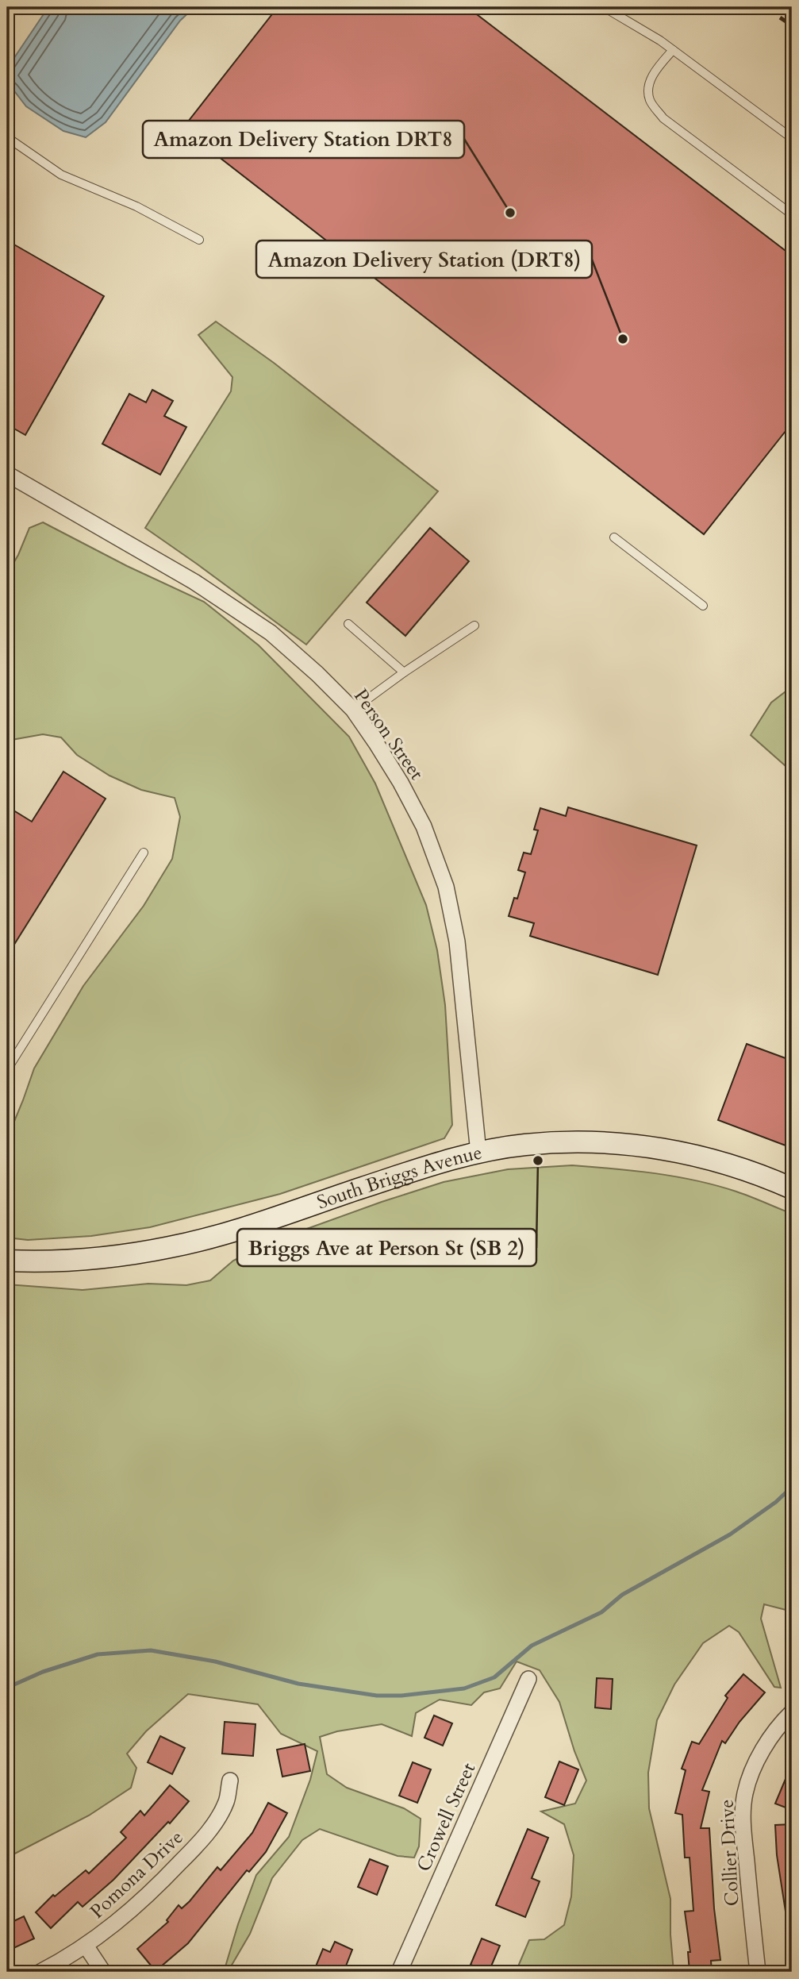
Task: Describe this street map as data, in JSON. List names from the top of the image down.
{
  "streets": {
    "street": [
      "Person Street",
      "South Briggs Avenue",
      "Crowell Street",
      "Collier Drive",
      "Pomona Drive"
    ]
  },
  "crossings": [
    ["Person Street", "South Briggs Avenue"]
  ],
  "places": ["Amazon Delivery Station DRT8", "Amazon Delivery Station (DRT8)", "Briggs Ave at Person St (SB 2)"]
}
